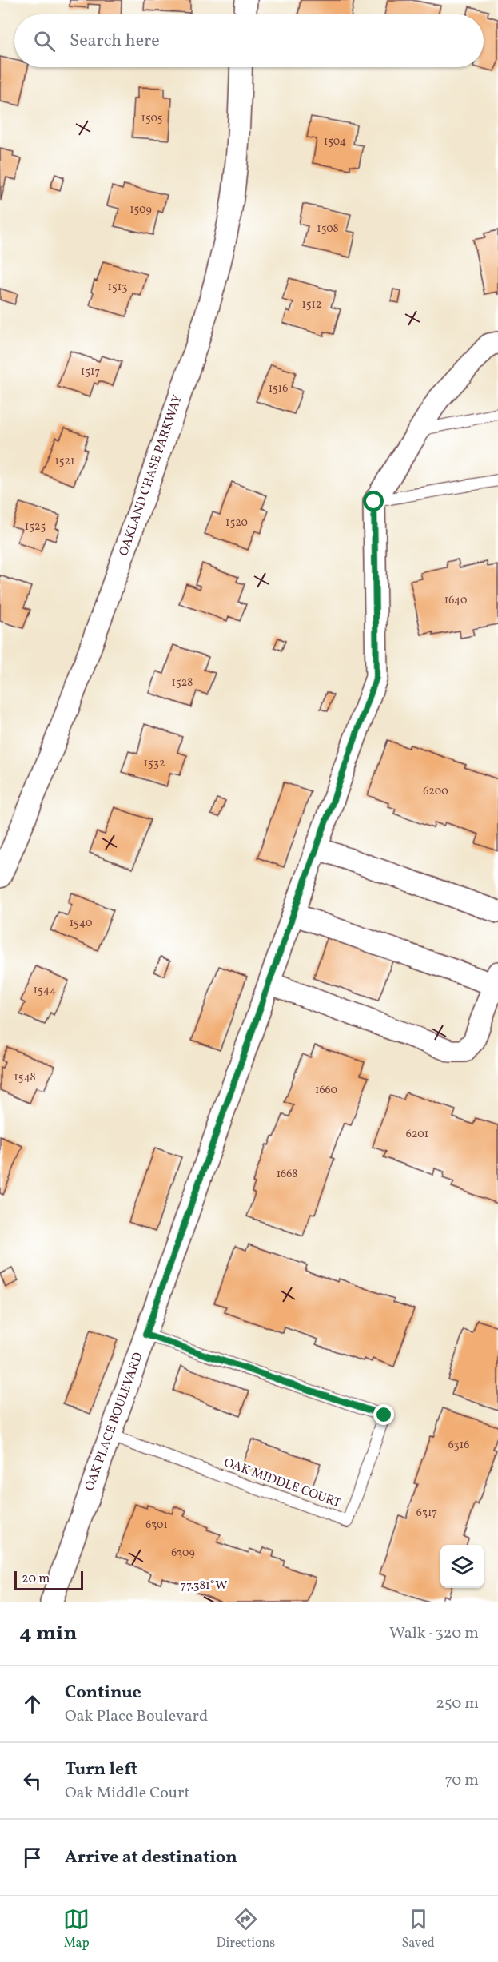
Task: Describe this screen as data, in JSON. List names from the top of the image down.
{
  "streets": {
    "street": ["OAKLAND CHASE PARKWAY", "OAK PLACE BOULEVARD"],
    "lane": ["OAK MIDDLE COURT"]
  },
  "crossings": [
    ["OAK PLACE BOULEVARD", "OAK MIDDLE COURT"]
  ],
  "house_numbers": [
    "1505",
    "1504",
    "1509",
    "1508",
    "1513",
    "1512",
    "1517",
    "1516",
    "1521",
    "1520",
    "1525",
    "1640",
    "1528",
    "1532",
    "6200",
    "1540",
    "1544",
    "1548",
    "1660",
    "6201",
    "1668",
    "6316",
    "6317",
    "6301",
    "6309"
  ],
  "scale_bar": "20 m",
  "page": {
    "search": "Search here",
    "scale": "20 m",
    "heading": ["4 min", "Walk · 320 m"],
    "list": [
      ["Continue", "Oak Place Boulevard", "250 m"],
      ["Turn left", "Oak Middle Court", "70 m"],
      "Arrive at destination"
    ],
    "nav": ["Map", "Directions", "Saved"]
  },
  "coordinates": ["77.381°W"]
}
